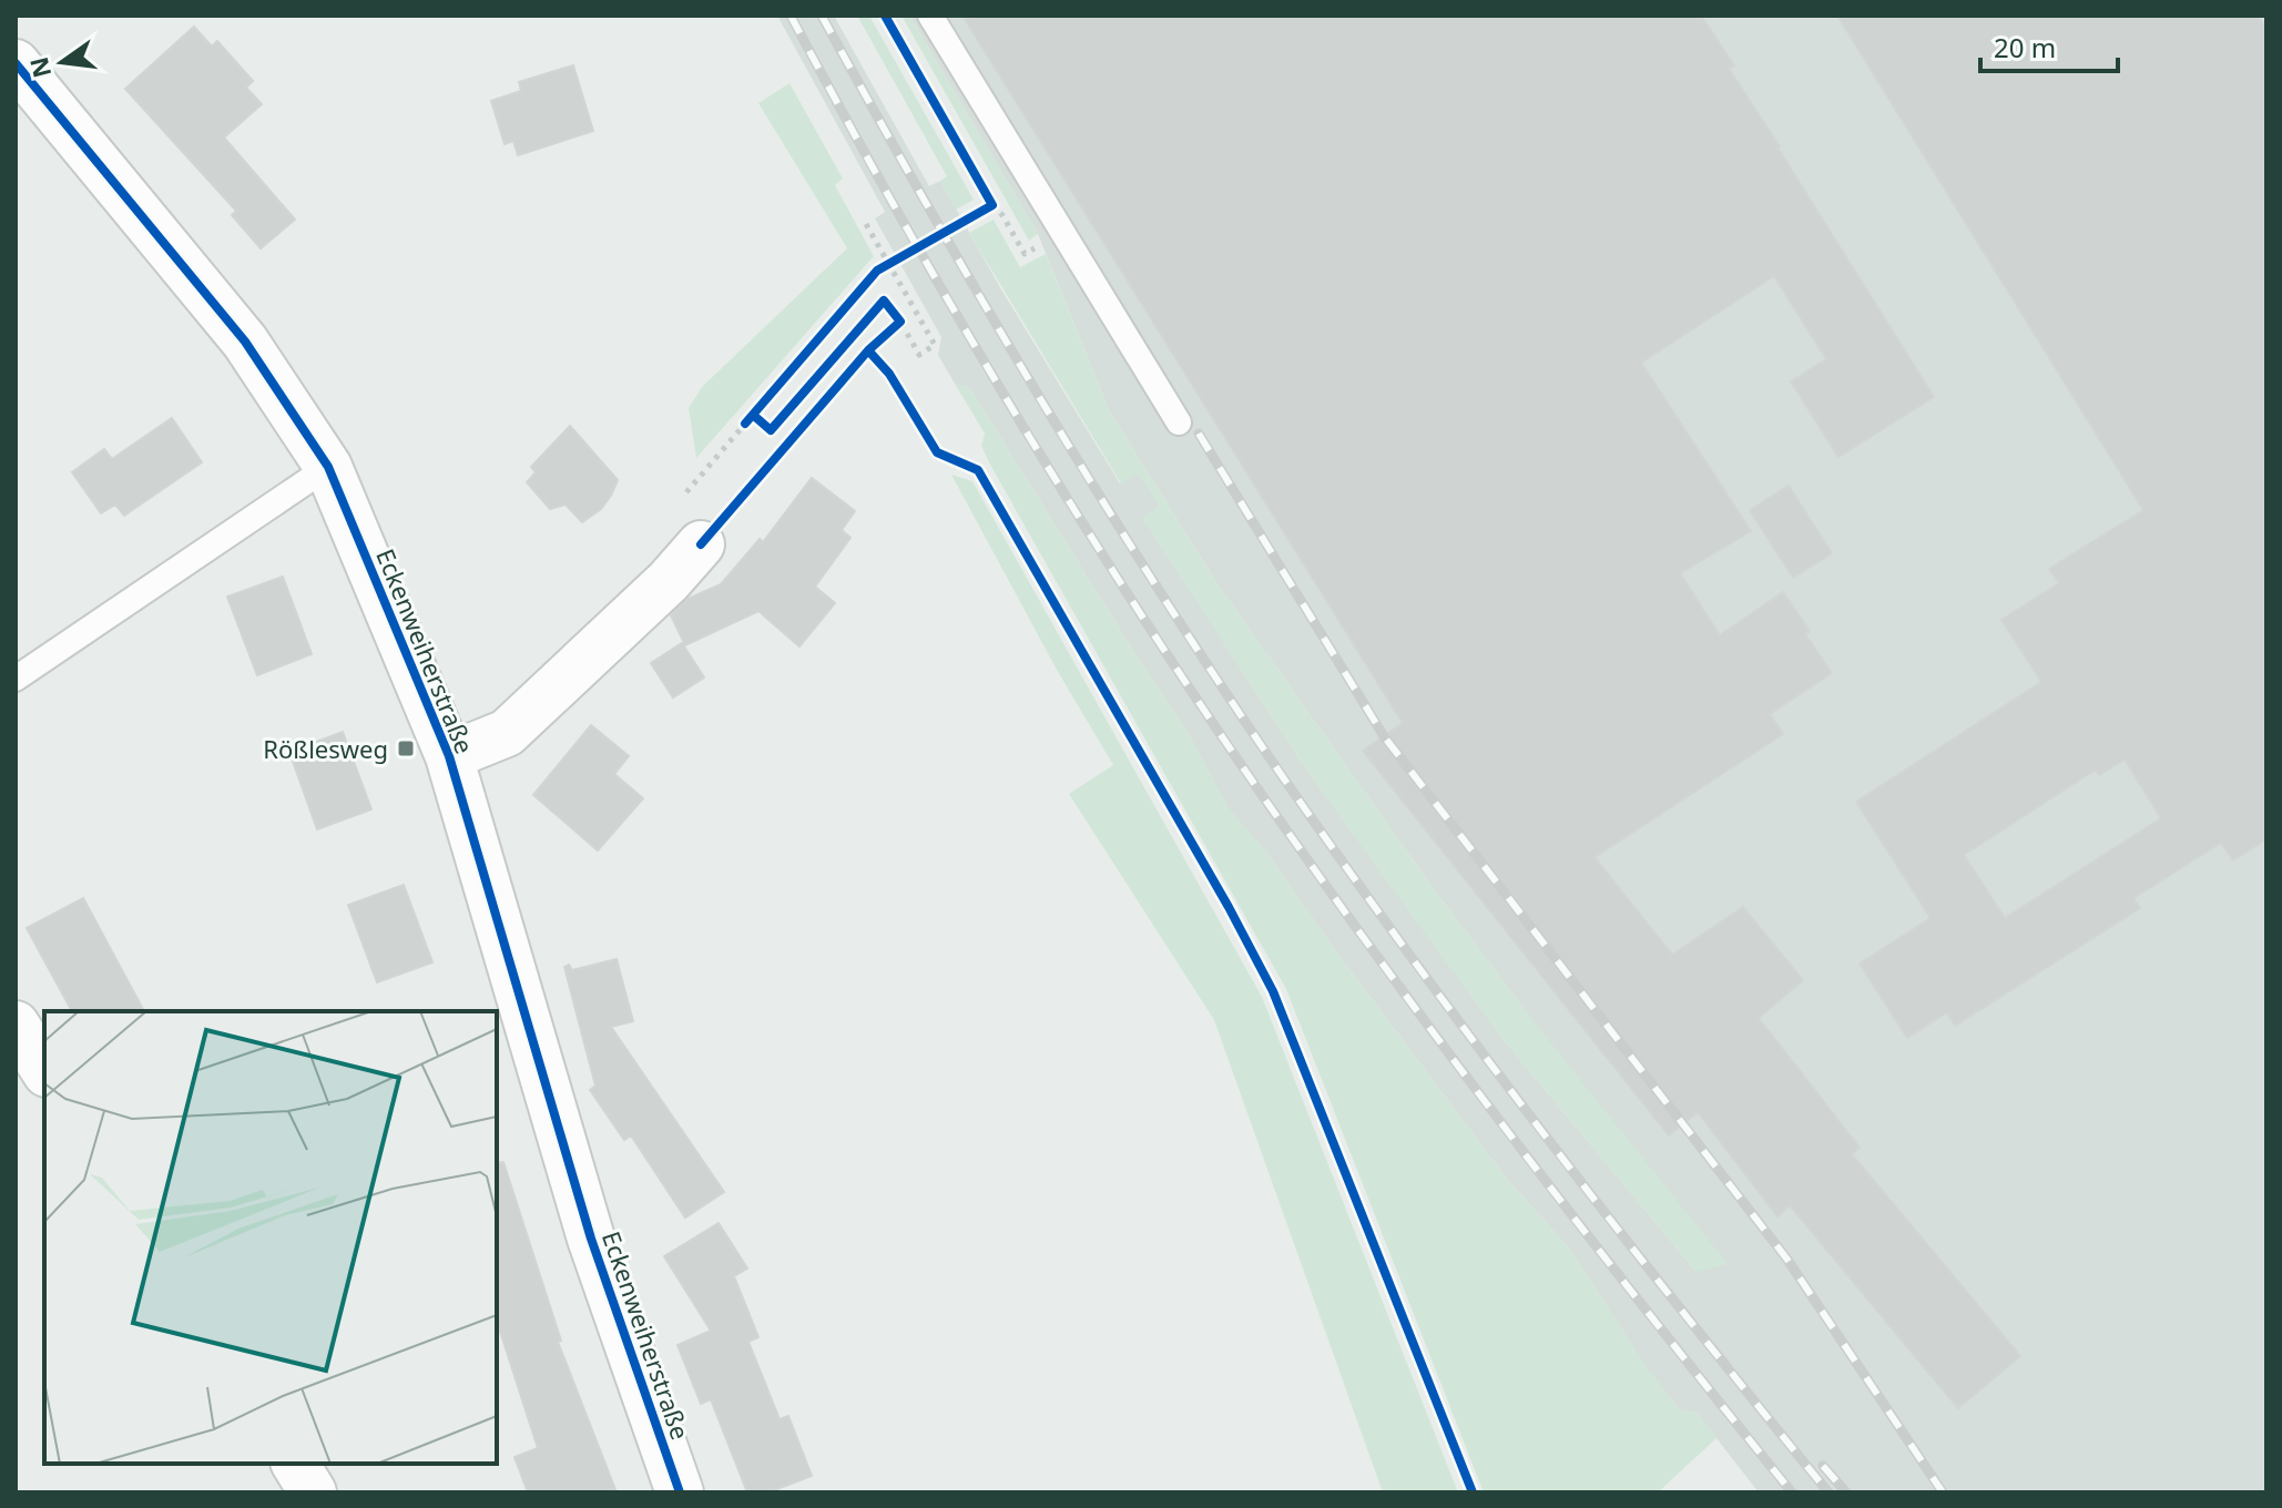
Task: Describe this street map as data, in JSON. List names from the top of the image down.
{
  "streets": {
    "street": ["Eckenweiherstraße"]
  },
  "places": {
    "transit": ["Rößlesweg"]
  },
  "scale_bar": "20 m",
  "north": "left"
}
